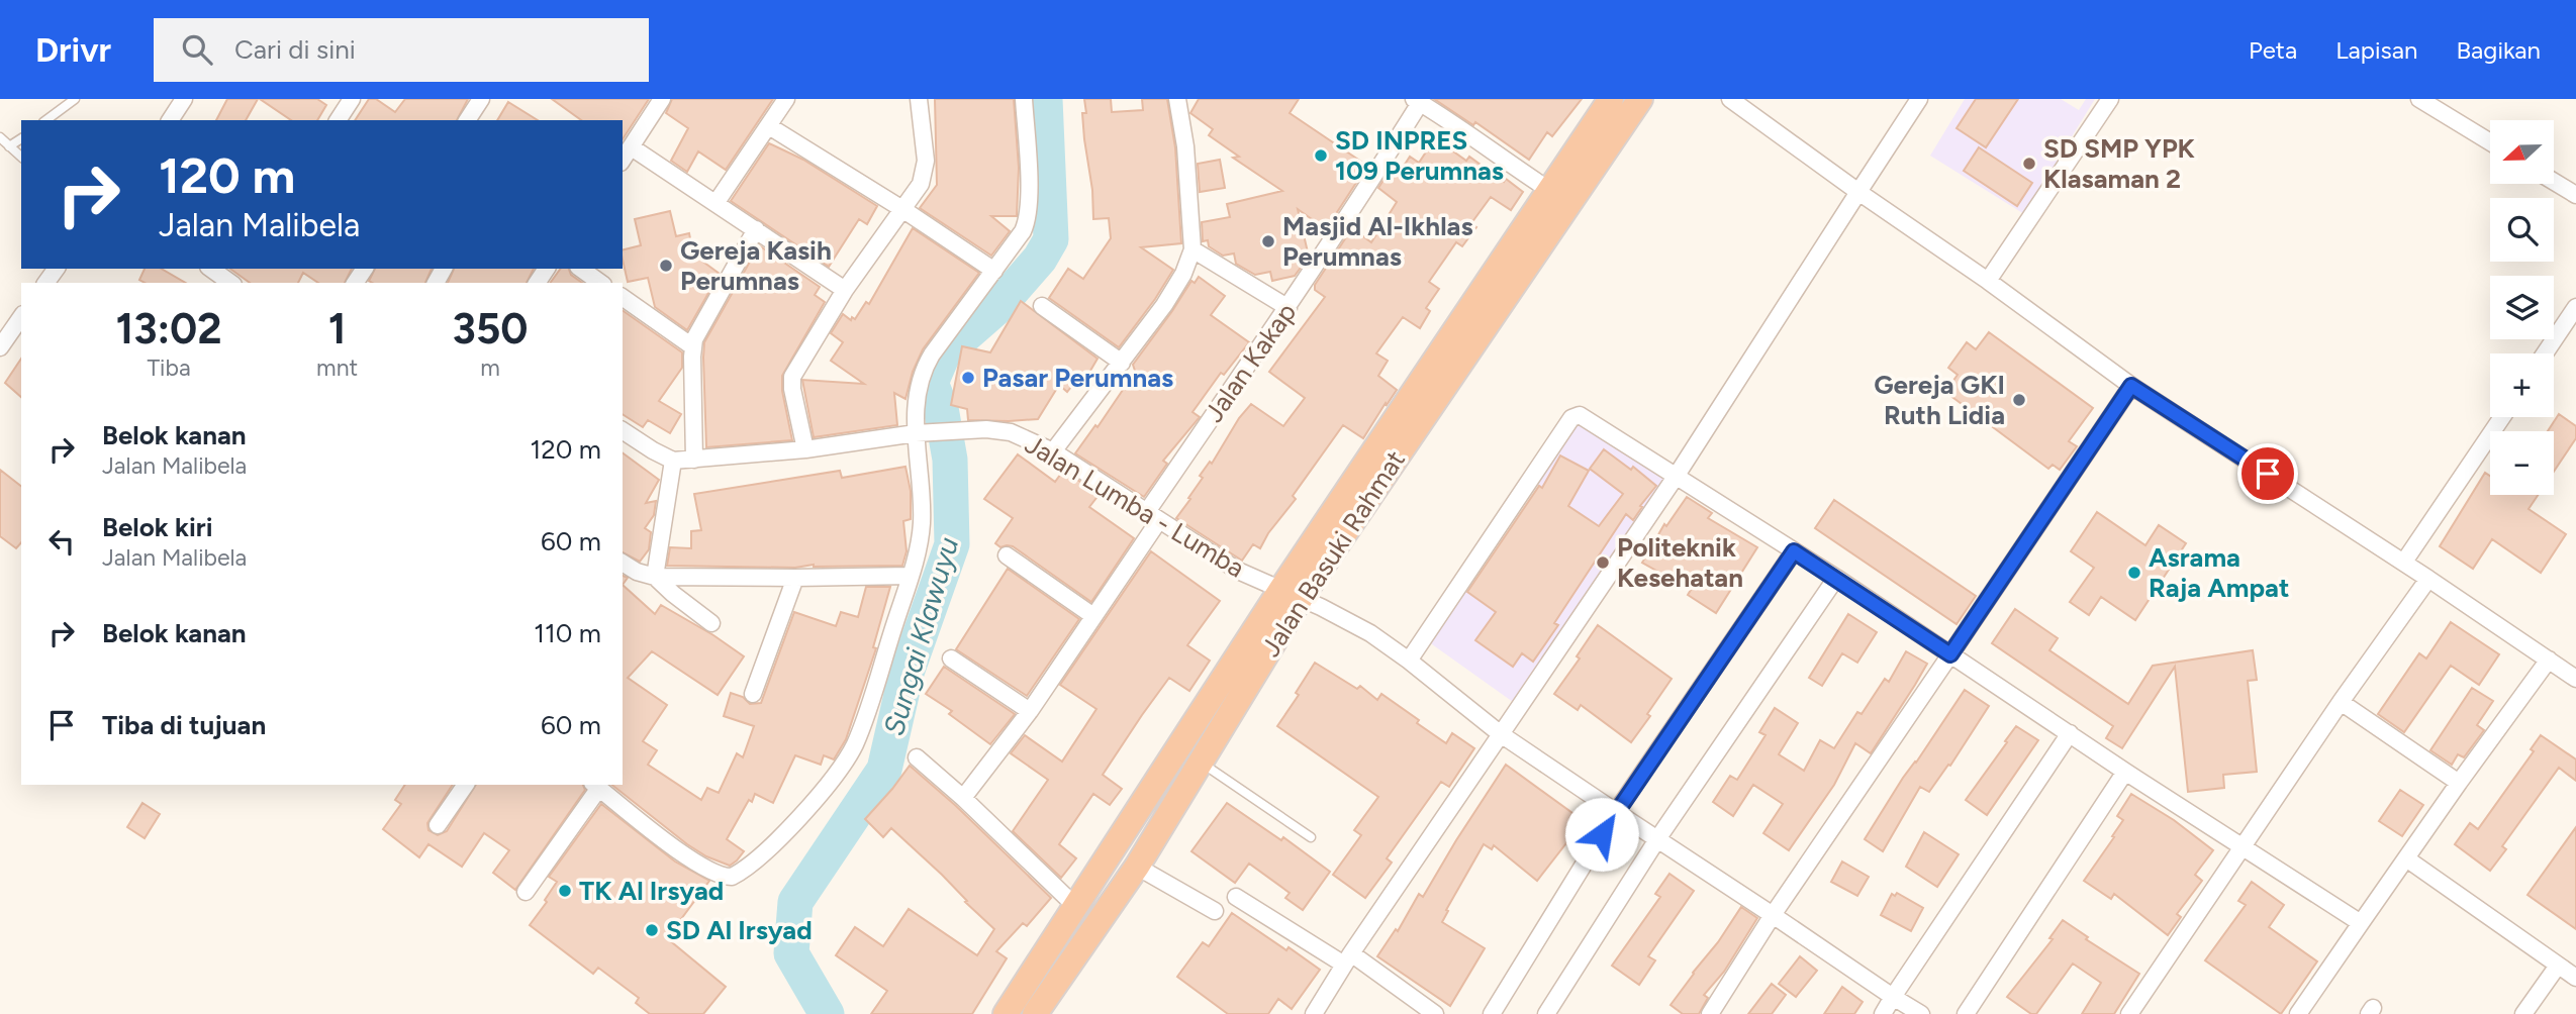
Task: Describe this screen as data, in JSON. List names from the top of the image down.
{
  "streets": {
    "highway": ["Jalan Basuki Rahmat"],
    "street": ["Jalan Kakap", "Jalan Lumba - Lumba"]
  },
  "crossings": [
    ["Jalan Kakap", "Jalan Lumba - Lumba"],
    ["Jalan Lumba - Lumba", "Jalan Basuki Rahmat"]
  ],
  "water": ["Sungai Klawuyu"],
  "places": [
    "SD INPRES 109 Perumnas",
    "SD SMP YPK Klasaman 2",
    "Masjid Al-Ikhlas Perumnas",
    "Gereja Kasih Perumnas",
    "Pasar Perumnas",
    "Gereja GKI Ruth Lidia",
    "Politeknik Kesehatan",
    "Asrama Raja Ampat",
    "TK Al Irsyad",
    "SD Al Irsyad"
  ],
  "north": "left",
  "page": {
    "header": "Drivr",
    "search": "Cari di sini",
    "nav": ["Peta", "Lapisan", "Bagikan"],
    "map_buttons": ["+", "−"],
    "turn": ["120 m", "Jalan Malibela"],
    "eta": [
      "13:02",
      "Tiba",
      "1",
      "mnt",
      "350",
      "m"
    ],
    "list": [
      {
        "name": "Belok kanan",
        "note": "Jalan Malibela",
        "value": "120 m"
      },
      {
        "name": "Belok kiri",
        "note": "Jalan Malibela",
        "value": "60 m"
      },
      {
        "name": "Belok kanan",
        "value": "110 m"
      },
      {
        "name": "Tiba di tujuan",
        "value": "60 m"
      }
    ]
  }
}
